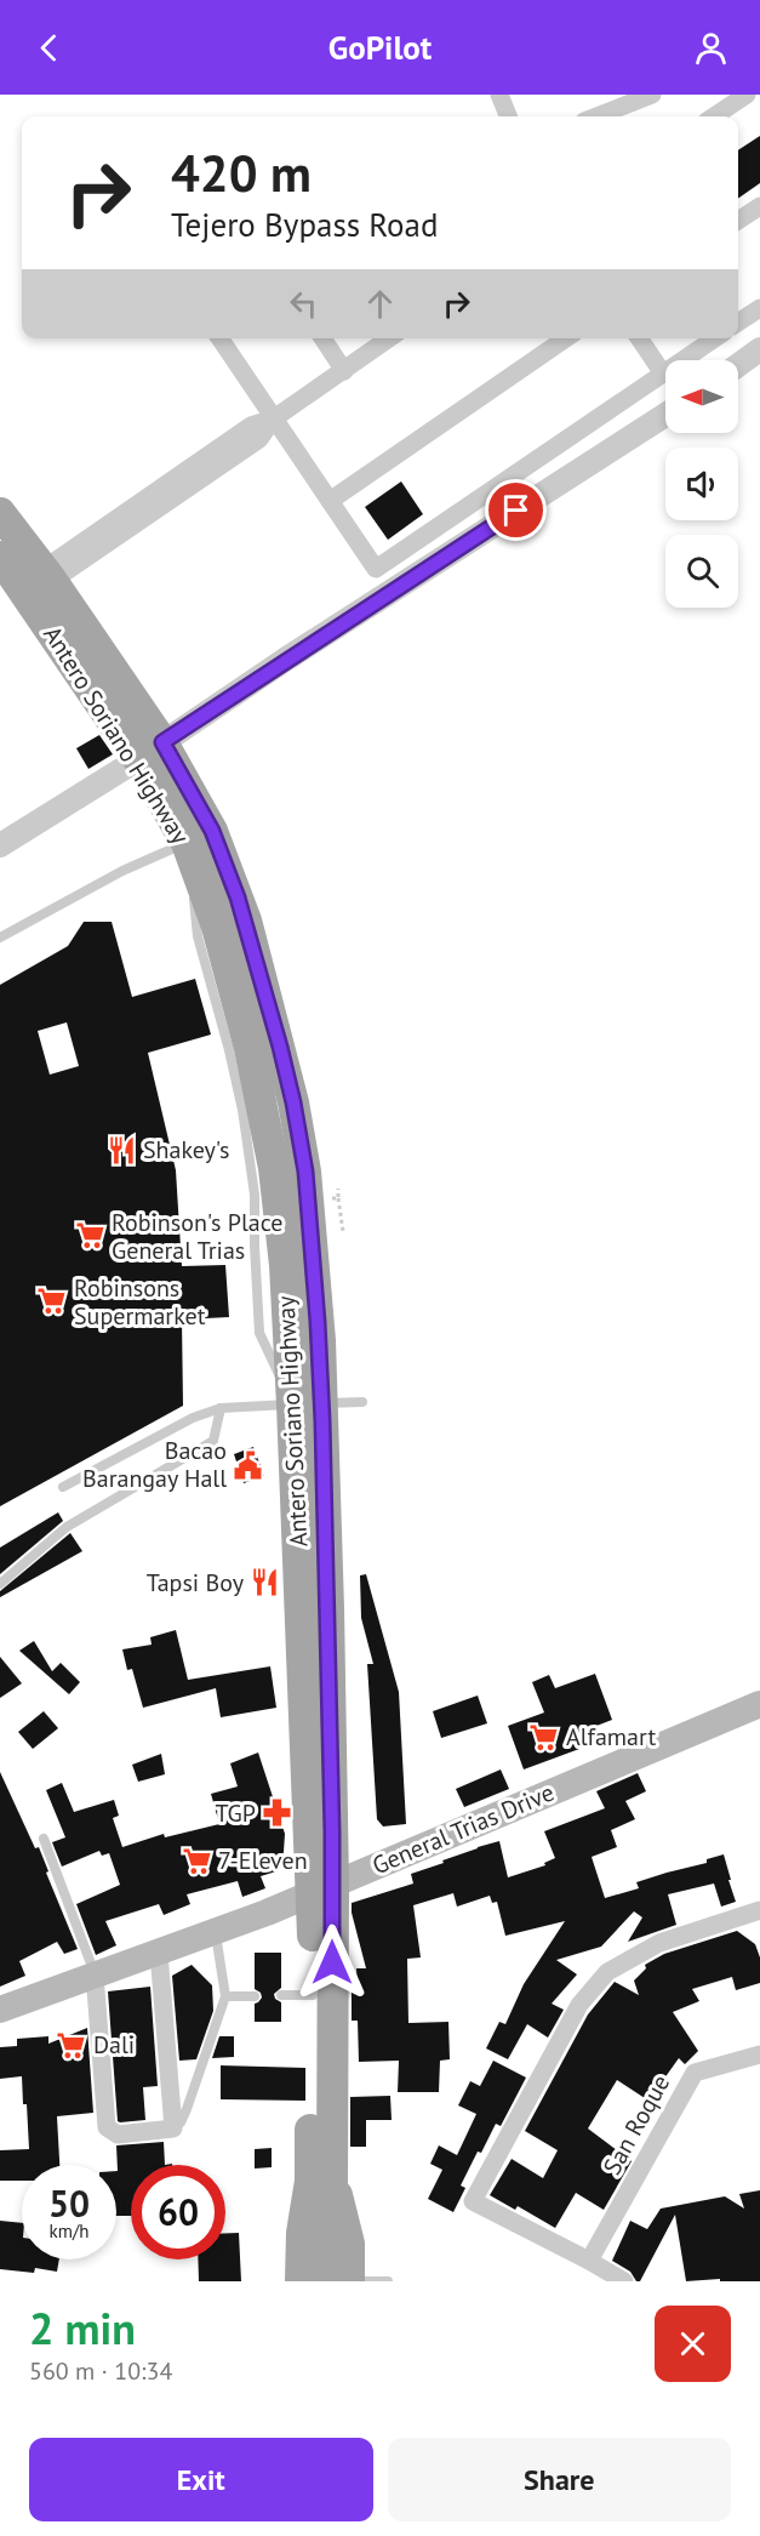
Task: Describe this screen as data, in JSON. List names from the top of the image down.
{
  "streets": {
    "main road": ["Antero Soriano Highway", "General Trias Drive"],
    "street": ["San Roque"]
  },
  "crossings": [
    ["Antero Soriano Highway", "General Trias Drive"]
  ],
  "places": {
    "restaurant": ["Shakey's", "Tapsi Boy"],
    "supermarket": [
      "Robinson's Place General Trias",
      "Robinsons Supermarket",
      "Alfamart",
      "7-Eleven",
      "Dali"
    ],
    "public building": ["Bacao Barangay Hall"],
    "pharmacy": ["TGP"]
  },
  "north": "left",
  "page": {
    "header": "GoPilot",
    "turn": ["420 m", "Tejero Bypass Road"],
    "speed": "50 km/h",
    "limit": "60",
    "heading": ["2 min", "560 m · 10:34"],
    "buttons": ["Exit", "Share"]
  }
}
